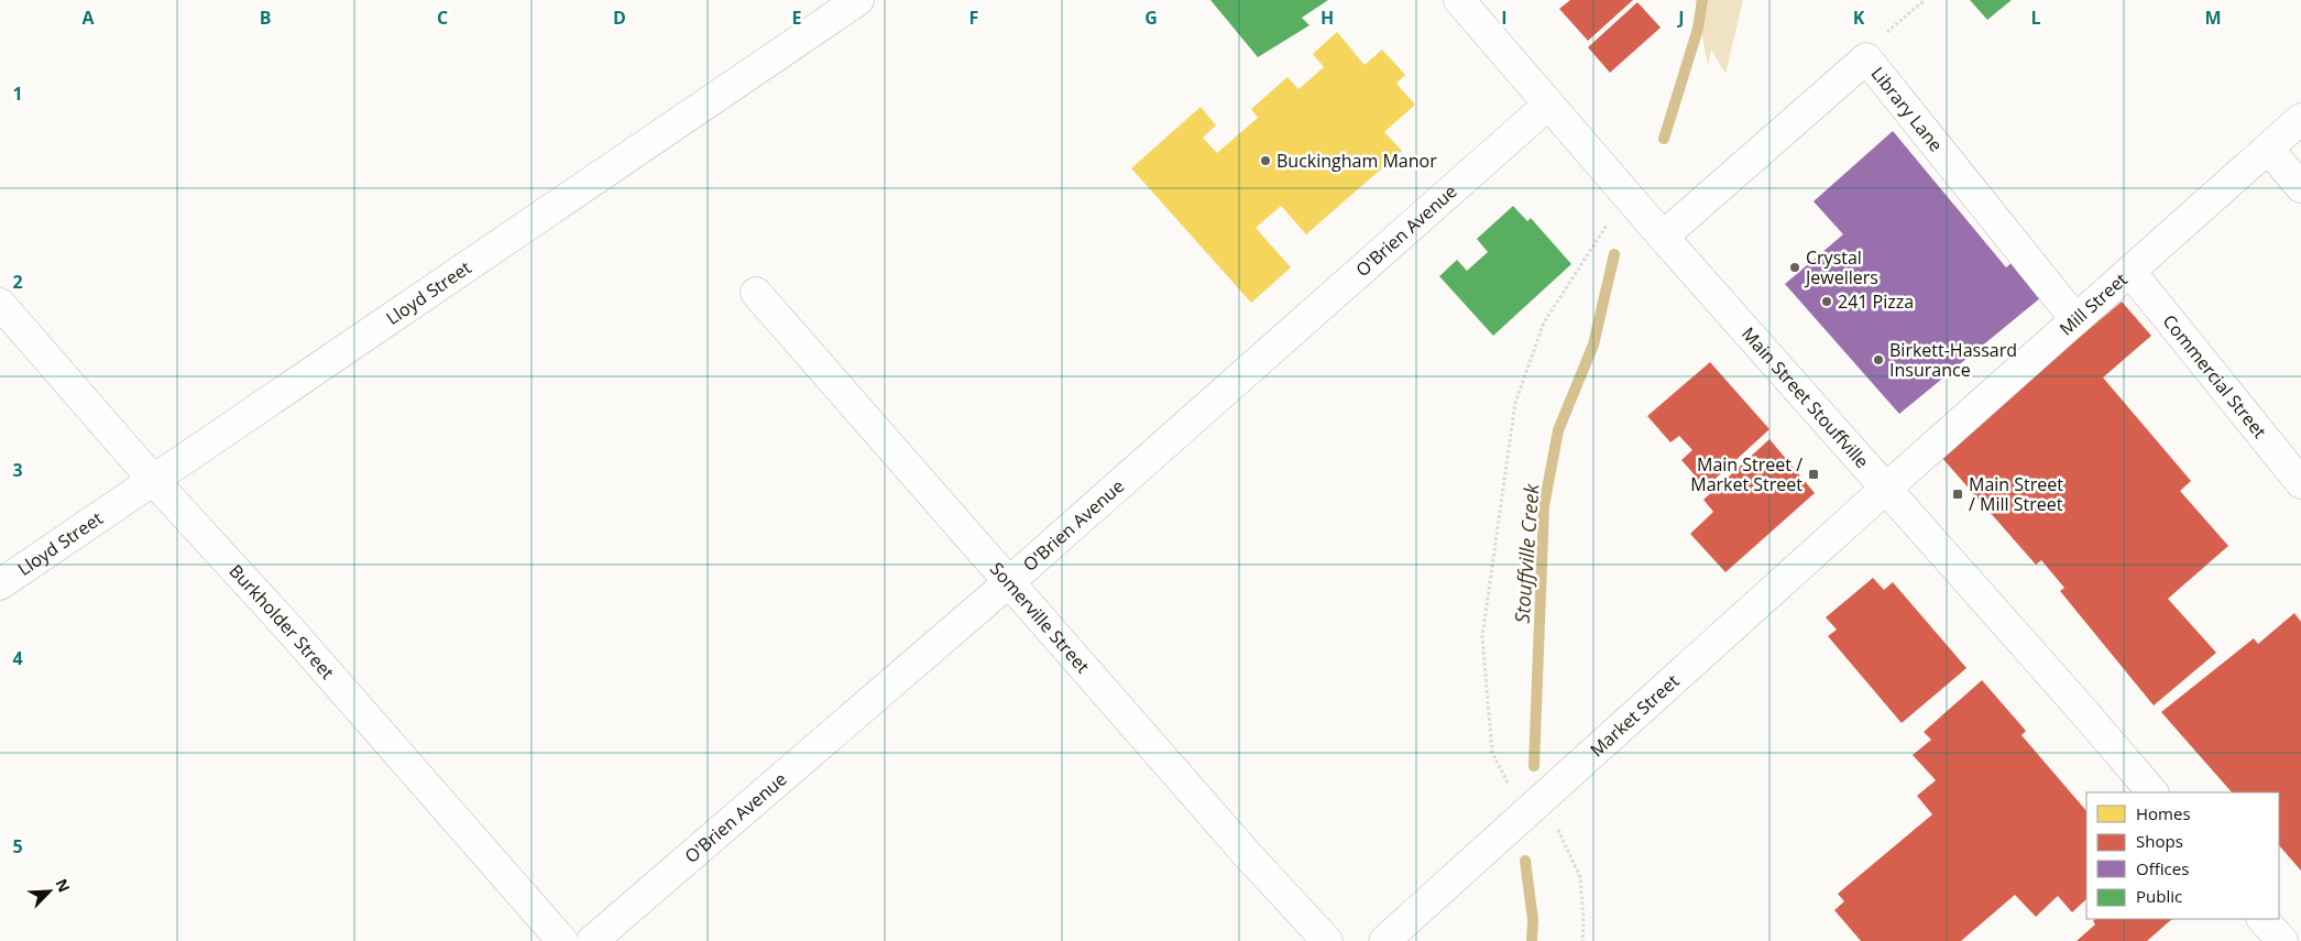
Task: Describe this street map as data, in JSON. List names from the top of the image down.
{
  "streets": {
    "street": [
      "Library Lane",
      "O'Brien Avenue",
      "Lloyd Street",
      "Mill Street",
      "Commercial Street",
      "Main Street Stouffville",
      "Somerville Street",
      "Burkholder Street",
      "Market Street"
    ]
  },
  "crossings": [
    ["Library Lane", "Mill Street"],
    ["Library Lane", "Main Street Stouffville"],
    ["O'Brien Avenue", "Main Street Stouffville"],
    ["O'Brien Avenue", "Somerville Street"],
    ["Lloyd Street", "Burkholder Street"],
    ["Mill Street", "Commercial Street"],
    ["Mill Street", "Main Street Stouffville"],
    ["Mill Street", "Market Street"],
    ["Main Street Stouffville", "Market Street"]
  ],
  "water": ["Stouffville Creek"],
  "places": {
    "other": [
      "Buckingham Manor",
      "Crystal Jewellers",
      "241 Pizza",
      "Birkett-Hassard Insurance"
    ],
    "transit": ["Main Street / Market Street", "Main Street / Mill Street"]
  },
  "legend": [
    "Homes",
    "Shops",
    "Offices",
    "Public"
  ],
  "north": "top right",
  "grid": {
    "columns": [
      "A",
      "B",
      "C",
      "D",
      "E",
      "F",
      "G",
      "H",
      "I",
      "J",
      "K",
      "L",
      "M"
    ],
    "rows": [
      "1",
      "2",
      "3",
      "4",
      "5"
    ]
  }
}
